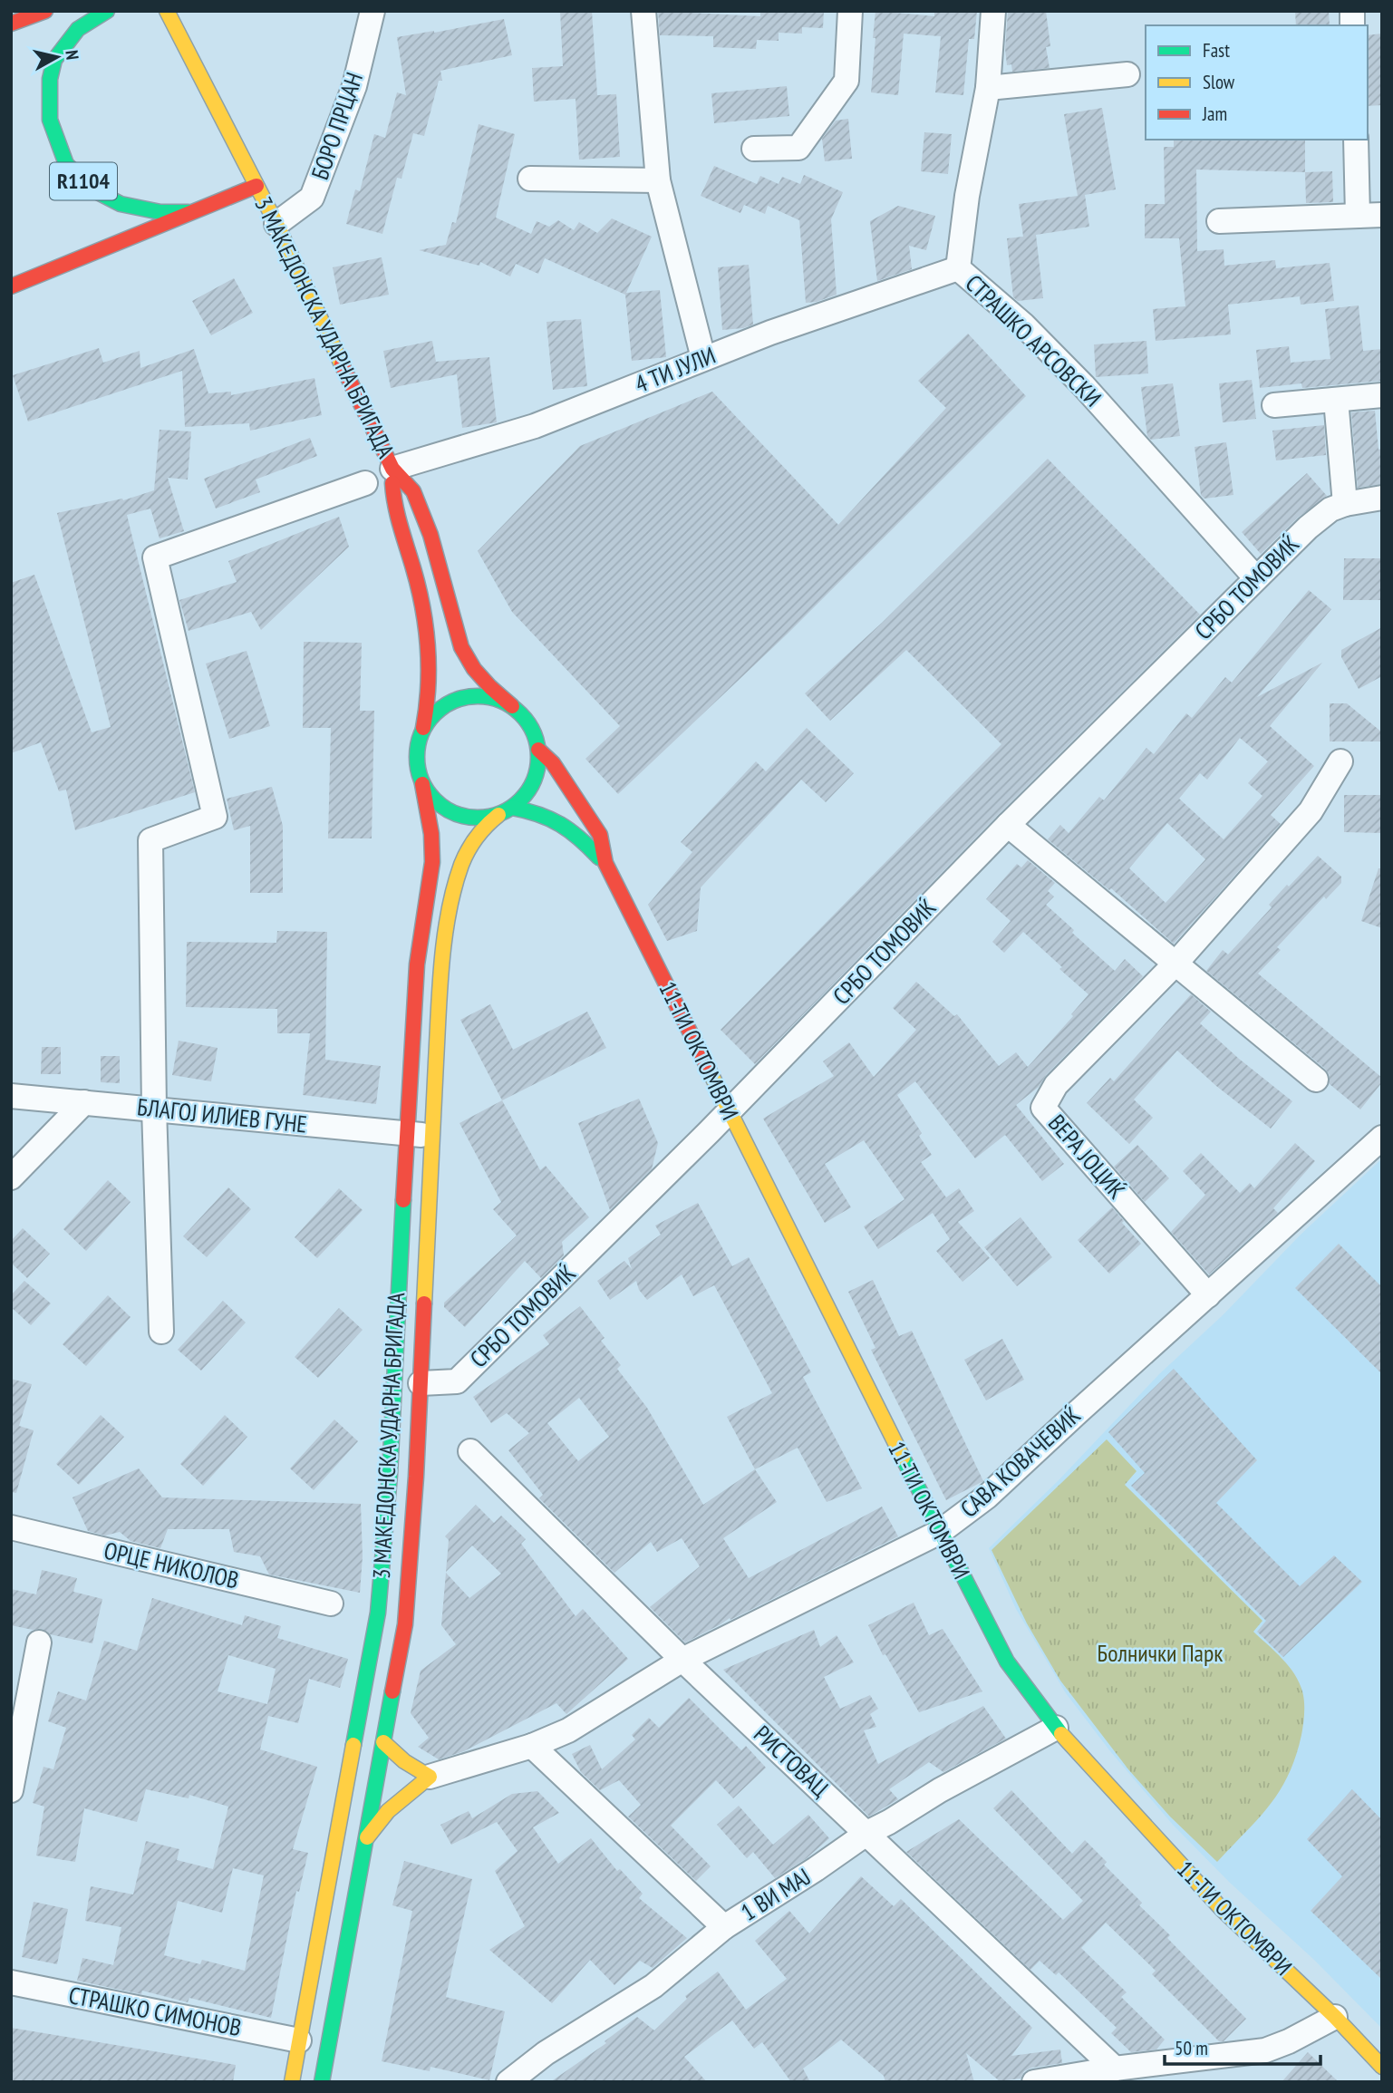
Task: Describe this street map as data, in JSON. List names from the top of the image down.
{
  "streets": {
    "main road": ["R1104", "3 МАКЕДОНСКА УДАРНА БРИГАДА", "11-ТИ ОКТОМВРИ"],
    "street": [
      "БОРО ПРЦАН",
      "СТРАШКО АРСОВСКИ",
      "4 ТИ ЈУЛИ",
      "СРБО ТОМОВИЌ",
      "БЛАГОЈ ИЛИЕВ ГУНЕ",
      "ВЕРА ЈОЦИЌ",
      "САВА КОВАЧЕВИЌ",
      "ОРЦЕ НИКОЛОВ",
      "РИСТОВАЦ",
      "1 ВИ МАЈ",
      "СТРАШКО СИМОНОВ"
    ]
  },
  "crossings": [
    ["БОРО ПРЦАН", "3 МАКЕДОНСКА УДАРНА БРИГАДА"],
    ["R1104", "3 МАКЕДОНСКА УДАРНА БРИГАДА"],
    ["3 МАКЕДОНСКА УДАРНА БРИГАДА", "4 ТИ ЈУЛИ"],
    ["3 МАКЕДОНСКА УДАРНА БРИГАДА", "СРБО ТОМОВИЌ"],
    ["3 МАКЕДОНСКА УДАРНА БРИГАДА", "БЛАГОЈ ИЛИЕВ ГУНЕ"],
    ["3 МАКЕДОНСКА УДАРНА БРИГАДА", "СТРАШКО СИМОНОВ"],
    ["СТРАШКО АРСОВСКИ", "4 ТИ ЈУЛИ"],
    ["СТРАШКО АРСОВСКИ", "СРБО ТОМОВИЌ"],
    ["СРБО ТОМОВИЌ", "11-ТИ ОКТОМВРИ"],
    ["11-ТИ ОКТОМВРИ", "САВА КОВАЧЕВИЌ"],
    ["11-ТИ ОКТОМВРИ", "1 ВИ МАЈ"],
    ["ВЕРА ЈОЦИЌ", "САВА КОВАЧЕВИЌ"],
    ["САВА КОВАЧЕВИЌ", "РИСТОВАЦ"],
    ["РИСТОВАЦ", "1 ВИ МАЈ"]
  ],
  "parks": ["Болнички Парк"],
  "legend": ["Fast", "Slow", "Jam"],
  "scale_bar": "50 m",
  "north": "right"
}
